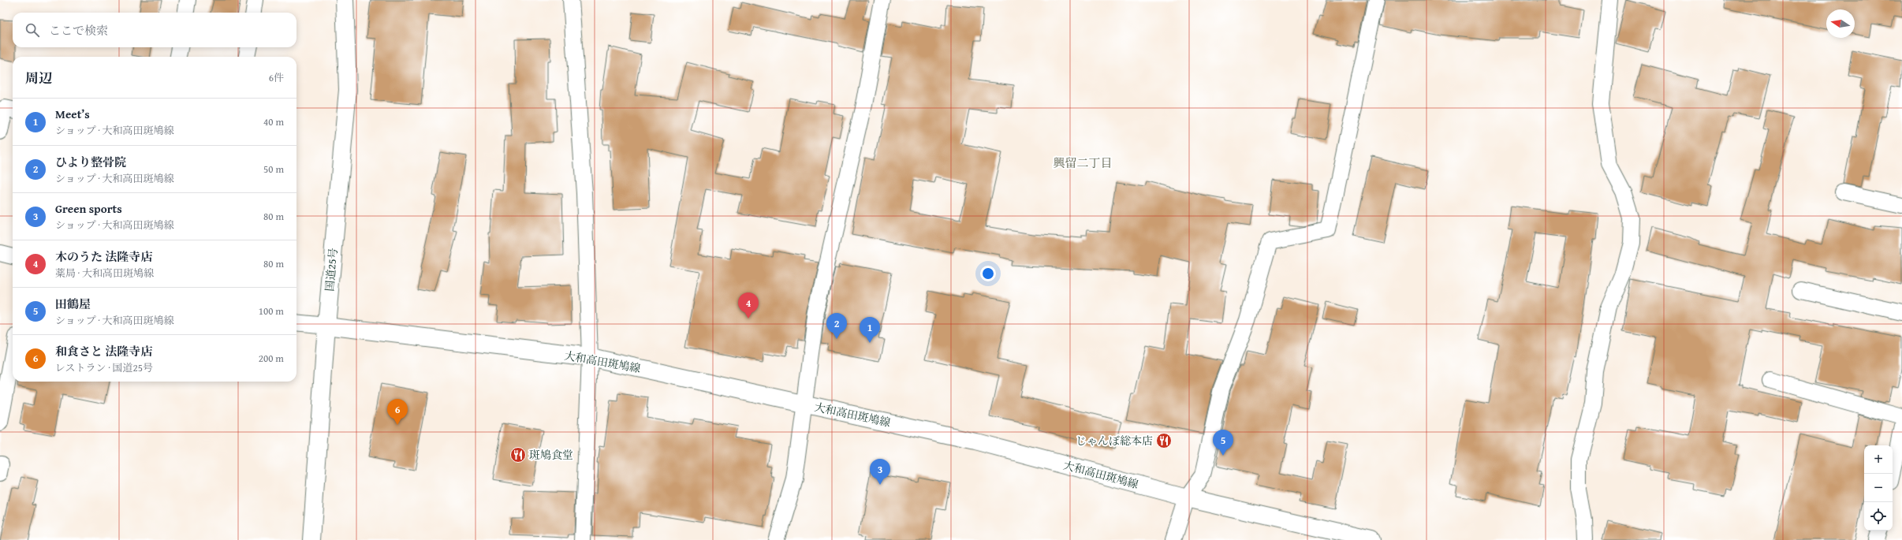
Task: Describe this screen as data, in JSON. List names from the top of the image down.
{
  "streets": {
    "main road": ["国道25号", "大和高田斑鳩線"]
  },
  "crossings": [
    ["国道25号", "大和高田斑鳩線"]
  ],
  "districts": ["興留二丁目"],
  "places": {
    "restaurant": ["じゃんぼ総本店", "斑鳩食堂"]
  },
  "north": "left",
  "page": {
    "search": "ここで検索",
    "heading": ["周辺", "6件"],
    "list": [
      {
        "mark": "1",
        "name": "Meet’s",
        "note": "ショップ · 大和高田斑鳩線",
        "value": "40 m"
      },
      {
        "mark": "2",
        "name": "ひより整骨院",
        "note": "ショップ · 大和高田斑鳩線",
        "value": "50 m"
      },
      {
        "mark": "3",
        "name": "Green sports",
        "note": "ショップ · 大和高田斑鳩線",
        "value": "80 m"
      },
      {
        "mark": "4",
        "name": "木のうた 法隆寺店",
        "note": "薬局 · 大和高田斑鳩線",
        "value": "80 m"
      },
      {
        "mark": "5",
        "name": "田鶴屋",
        "note": "ショップ · 大和高田斑鳩線",
        "value": "100 m"
      },
      {
        "mark": "6",
        "name": "和食さと 法隆寺店",
        "note": "レストラン · 国道25号",
        "value": "200 m"
      }
    ],
    "pins": [
      "4",
      "2",
      "1",
      "6",
      "5",
      "3"
    ],
    "map_buttons": ["+", "−"]
  }
}
